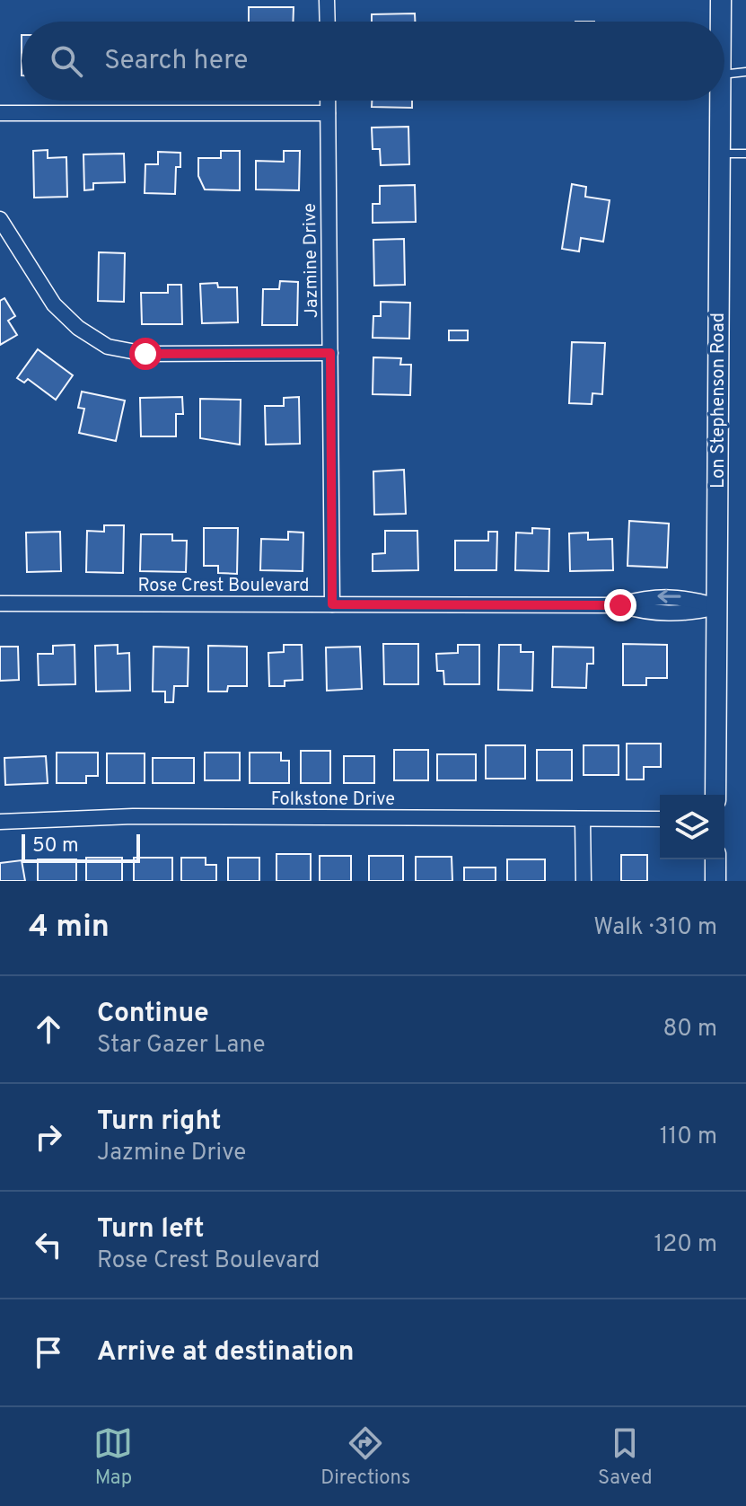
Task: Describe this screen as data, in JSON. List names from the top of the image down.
{
  "streets": {
    "street": [
      "Jazmine Drive",
      "Lon Stephenson Road",
      "Rose Crest Boulevard",
      "Folkstone Drive"
    ]
  },
  "crossings": [
    ["Jazmine Drive", "Rose Crest Boulevard"],
    ["Lon Stephenson Road", "Rose Crest Boulevard"]
  ],
  "scale_bar": "50 m",
  "page": {
    "search": "Search here",
    "scale": "50 m",
    "heading": ["4 min", "Walk · 310 m"],
    "list": [
      ["Continue", "Star Gazer Lane", "80 m"],
      ["Turn right", "Jazmine Drive", "110 m"],
      ["Turn left", "Rose Crest Boulevard", "120 m"],
      "Arrive at destination"
    ],
    "nav": ["Map", "Directions", "Saved"]
  }
}
